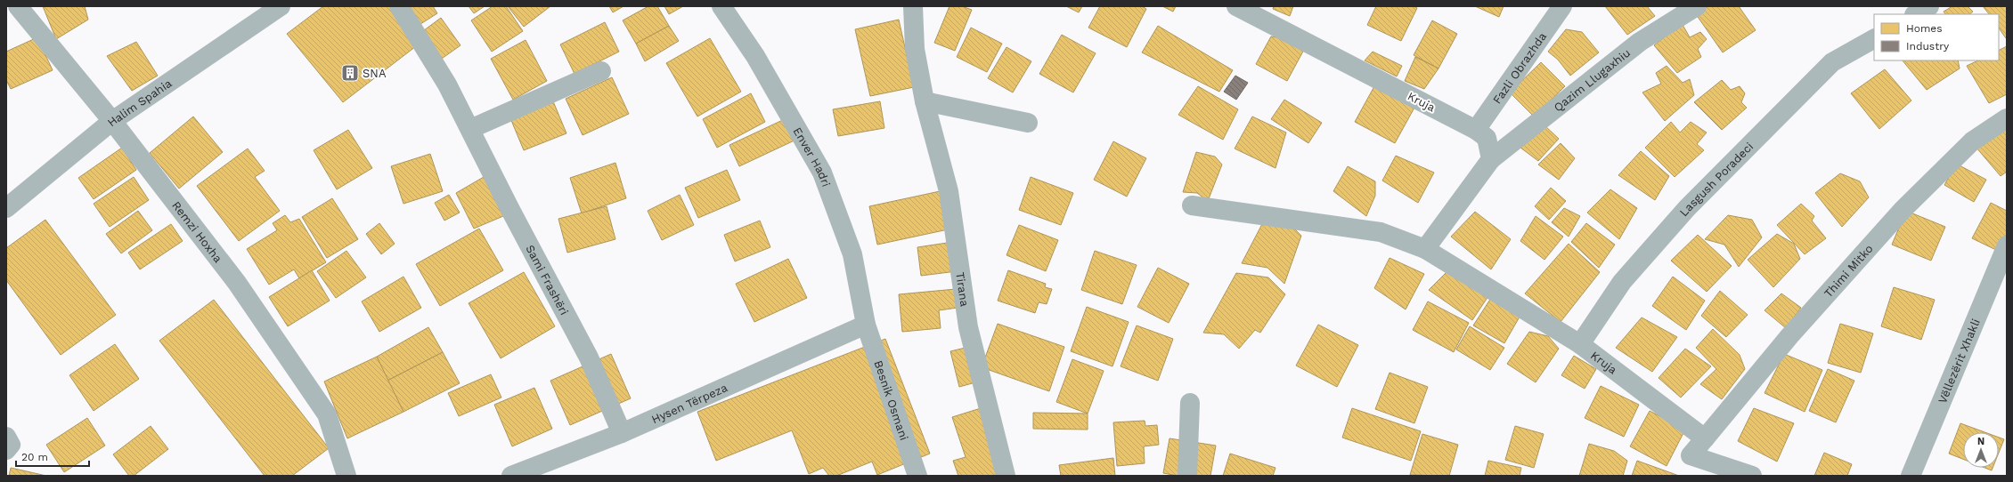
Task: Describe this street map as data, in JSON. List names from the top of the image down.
{
  "streets": {
    "street": [
      "Fazli Obrazhda",
      "Qazim Llugaxhiu",
      "Kruja",
      "Halim Spahia",
      "Enver Hadri",
      "Lasgush Poradeci",
      "Remzi Hoxha",
      "Thimi Mitko",
      "Sami Frashëri",
      "Tirana",
      "Vëllezërit Xhakli",
      "Besnik Osmani",
      "Hysen Tërpeza"
    ]
  },
  "crossings": [
    ["Fazli Obrazhda", "Kruja"],
    ["Qazim Llugaxhiu", "Kruja"],
    ["Kruja", "Lasgush Poradeci"],
    ["Kruja", "Thimi Mitko"],
    ["Halim Spahia", "Remzi Hoxha"],
    ["Enver Hadri", "Besnik Osmani"],
    ["Enver Hadri", "Hysen Tërpeza"],
    ["Sami Frashëri", "Hysen Tërpeza"],
    ["Besnik Osmani", "Hysen Tërpeza"]
  ],
  "places": {
    "building": ["SNA"]
  },
  "legend": ["Homes", "Industry"],
  "scale_bar": "20 m",
  "north": "top"
}
